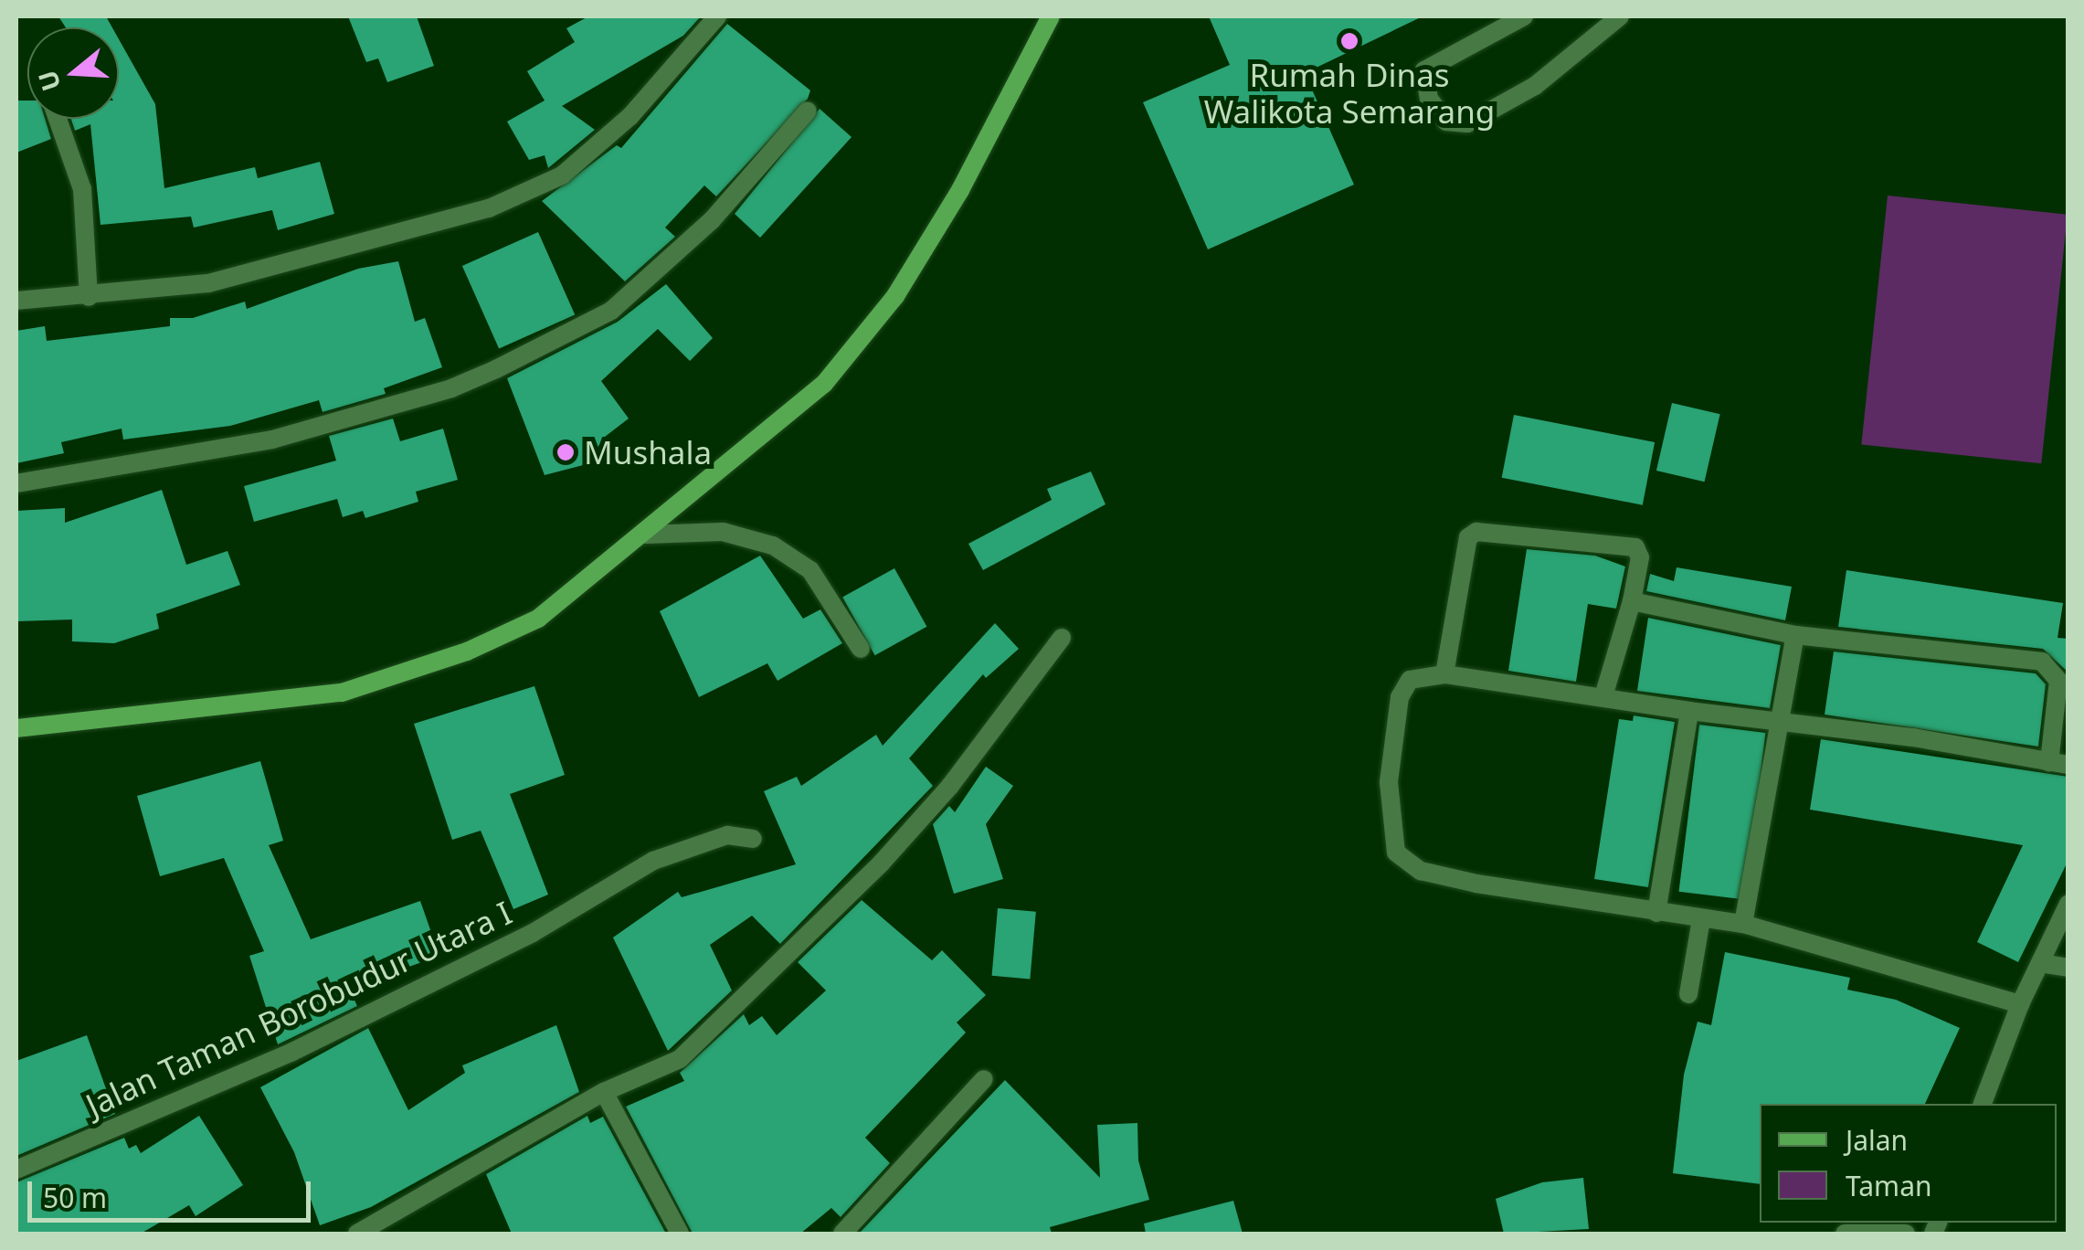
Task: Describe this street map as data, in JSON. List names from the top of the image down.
{
  "streets": {
    "street": ["Jalan Taman Borobudur Utara I"]
  },
  "places": ["Rumah Dinas Walikota Semarang", "Mushala"],
  "legend": ["Jalan", "Taman"],
  "scale_bar": "50 m",
  "north": "left"
}
